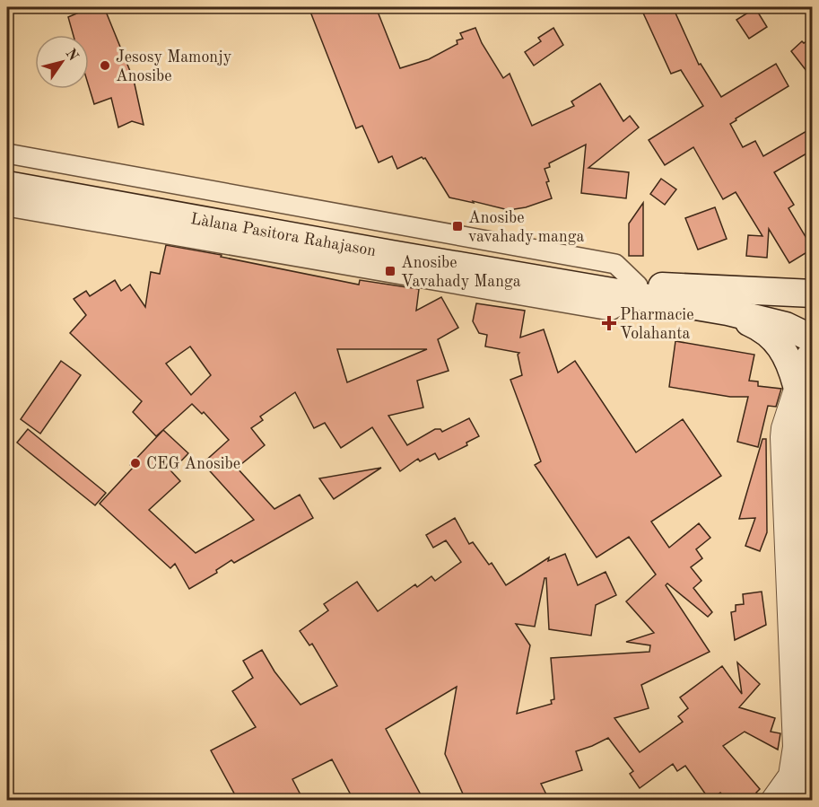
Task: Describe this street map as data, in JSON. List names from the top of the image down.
{
  "streets": {
    "main road": ["Làlana Pasitora Rahajason"]
  },
  "places": {
    "other": ["Jesosy Mamonjy Anosibe", "CEG Anosibe"],
    "transit": ["Anosibe vavahady manga", "Anosibe Vavahady Manga"],
    "health": ["Pharmacie Volahanta"]
  },
  "north": "top right"
}
